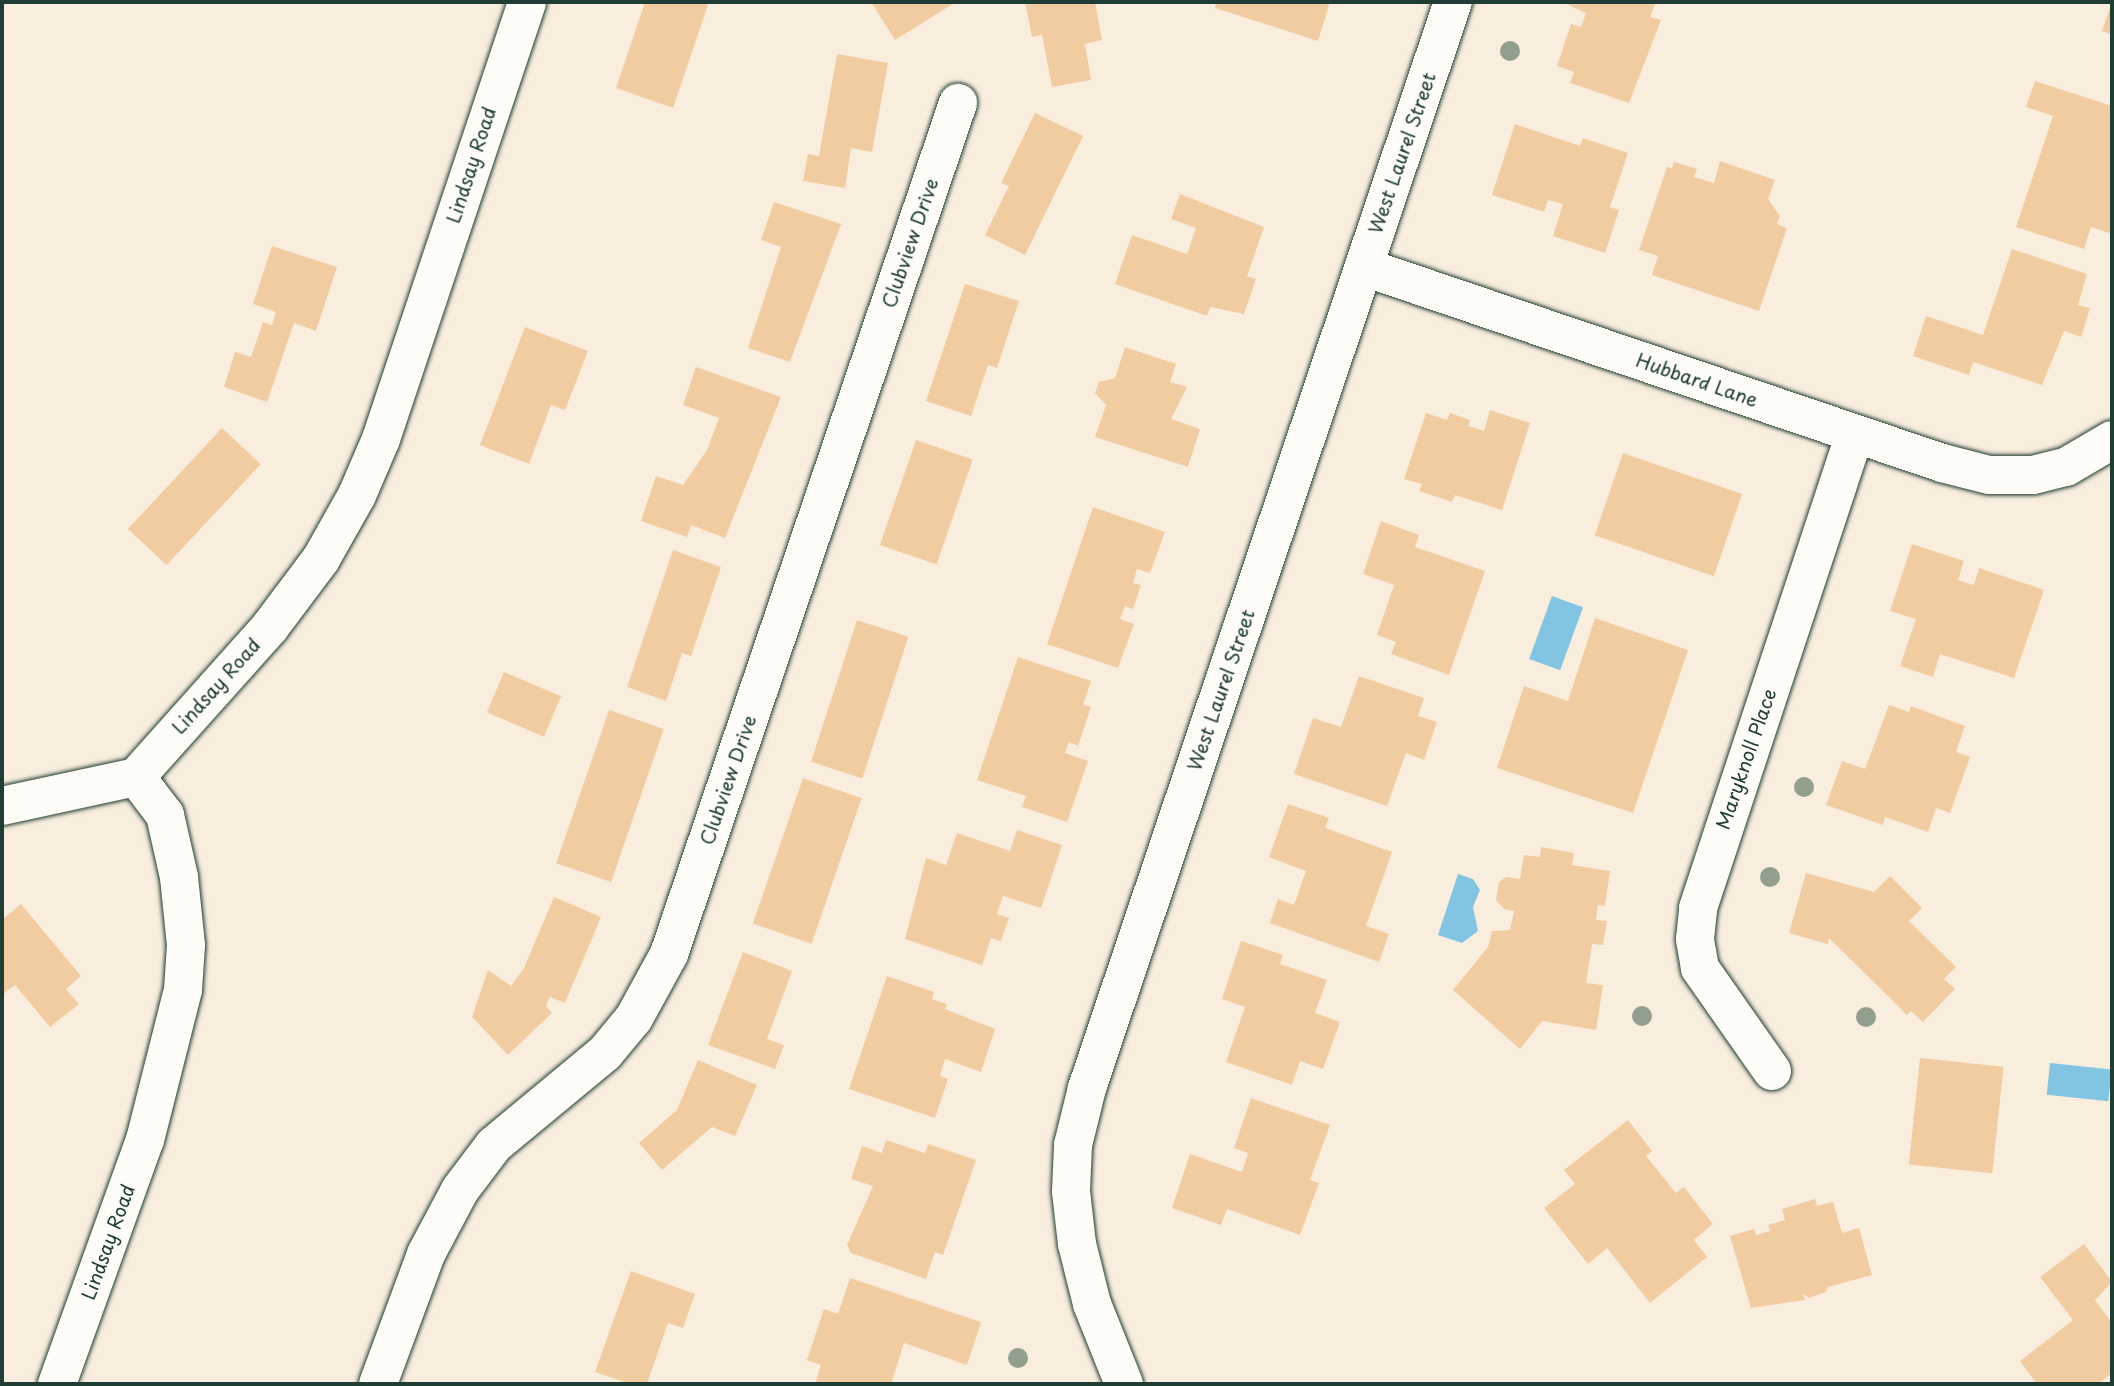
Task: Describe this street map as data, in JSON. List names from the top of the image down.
{
  "streets": {
    "street": [
      "West Laurel Street",
      "Lindsay Road",
      "Clubview Drive",
      "Hubbard Lane",
      "Maryknoll Place"
    ]
  },
  "crossings": [
    ["West Laurel Street", "Hubbard Lane"],
    ["Hubbard Lane", "Maryknoll Place"]
  ]
}
